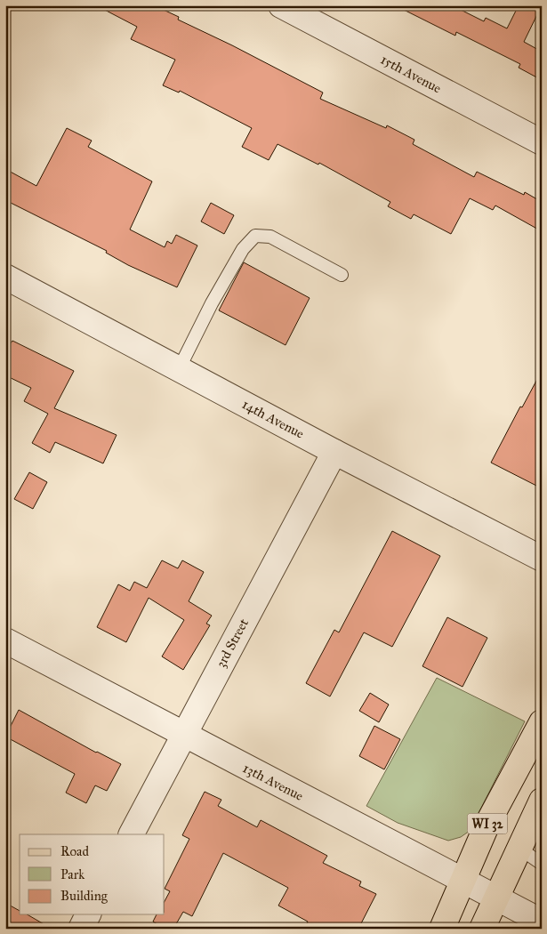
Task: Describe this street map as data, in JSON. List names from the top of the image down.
{
  "streets": {
    "main road": ["WI 32"],
    "street": [
      "15th Avenue",
      "14th Avenue",
      "3rd Street",
      "13th Avenue"
    ]
  },
  "crossings": [
    ["14th Avenue", "3rd Street"],
    ["3rd Street", "13th Avenue"],
    ["13th Avenue", "WI 32"]
  ],
  "legend": ["Road", "Park", "Building"]
}
